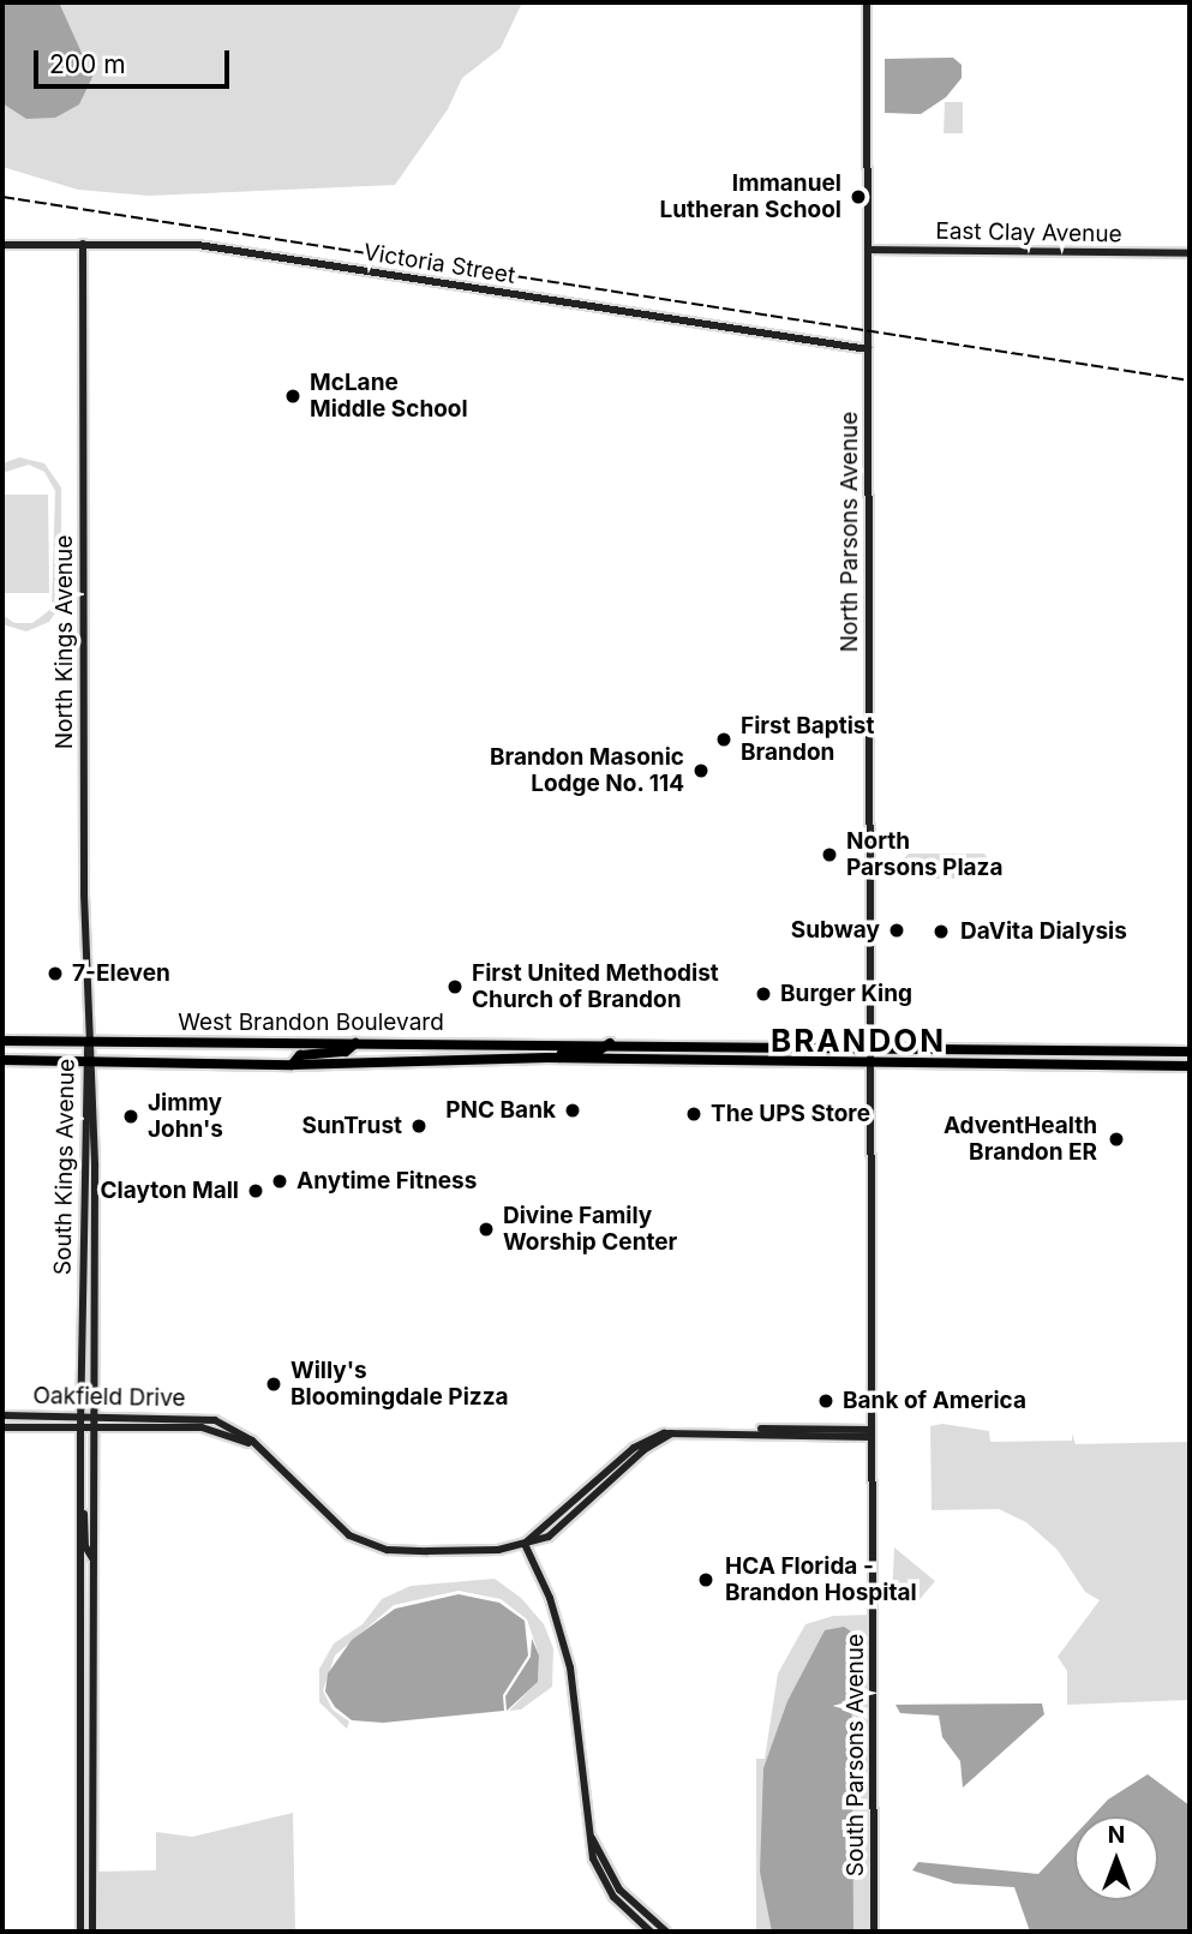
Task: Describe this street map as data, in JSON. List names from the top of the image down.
{
  "streets": {
    "highway": ["West Brandon Boulevard"],
    "street": [
      "East Clay Avenue",
      "Victoria Street",
      "North Parsons Avenue",
      "North Kings Avenue",
      "South Kings Avenue",
      "Oakfield Drive",
      "South Parsons Avenue"
    ]
  },
  "crossings": [
    ["East Clay Avenue", "North Parsons Avenue"],
    ["Victoria Street", "North Parsons Avenue"],
    ["Victoria Street", "North Kings Avenue"],
    ["North Parsons Avenue", "West Brandon Boulevard"],
    ["North Parsons Avenue", "South Parsons Avenue"],
    ["North Kings Avenue", "West Brandon Boulevard"],
    ["North Kings Avenue", "South Kings Avenue"],
    ["West Brandon Boulevard", "South Kings Avenue"],
    ["West Brandon Boulevard", "South Parsons Avenue"],
    ["South Kings Avenue", "Oakfield Drive"],
    ["Oakfield Drive", "South Parsons Avenue"]
  ],
  "districts": ["BRANDON"],
  "places": [
    "Immanuel Lutheran School",
    "McLane Middle School",
    "First Baptist Brandon",
    "Brandon Masonic Lodge No. 114",
    "North Parsons Plaza",
    "Subway",
    "DaVita Dialysis",
    "7-Eleven",
    "First United Methodist Church of Brandon",
    "Burger King",
    "PNC Bank",
    "The UPS Store",
    "Jimmy John's",
    "SunTrust",
    "AdventHealth Brandon ER",
    "Anytime Fitness",
    "Clayton Mall",
    "Divine Family Worship Center",
    "Willy's Bloomingdale Pizza",
    "Bank of America",
    "HCA Florida - Brandon Hospital"
  ],
  "scale_bar": "200 m",
  "north": "top"
}
